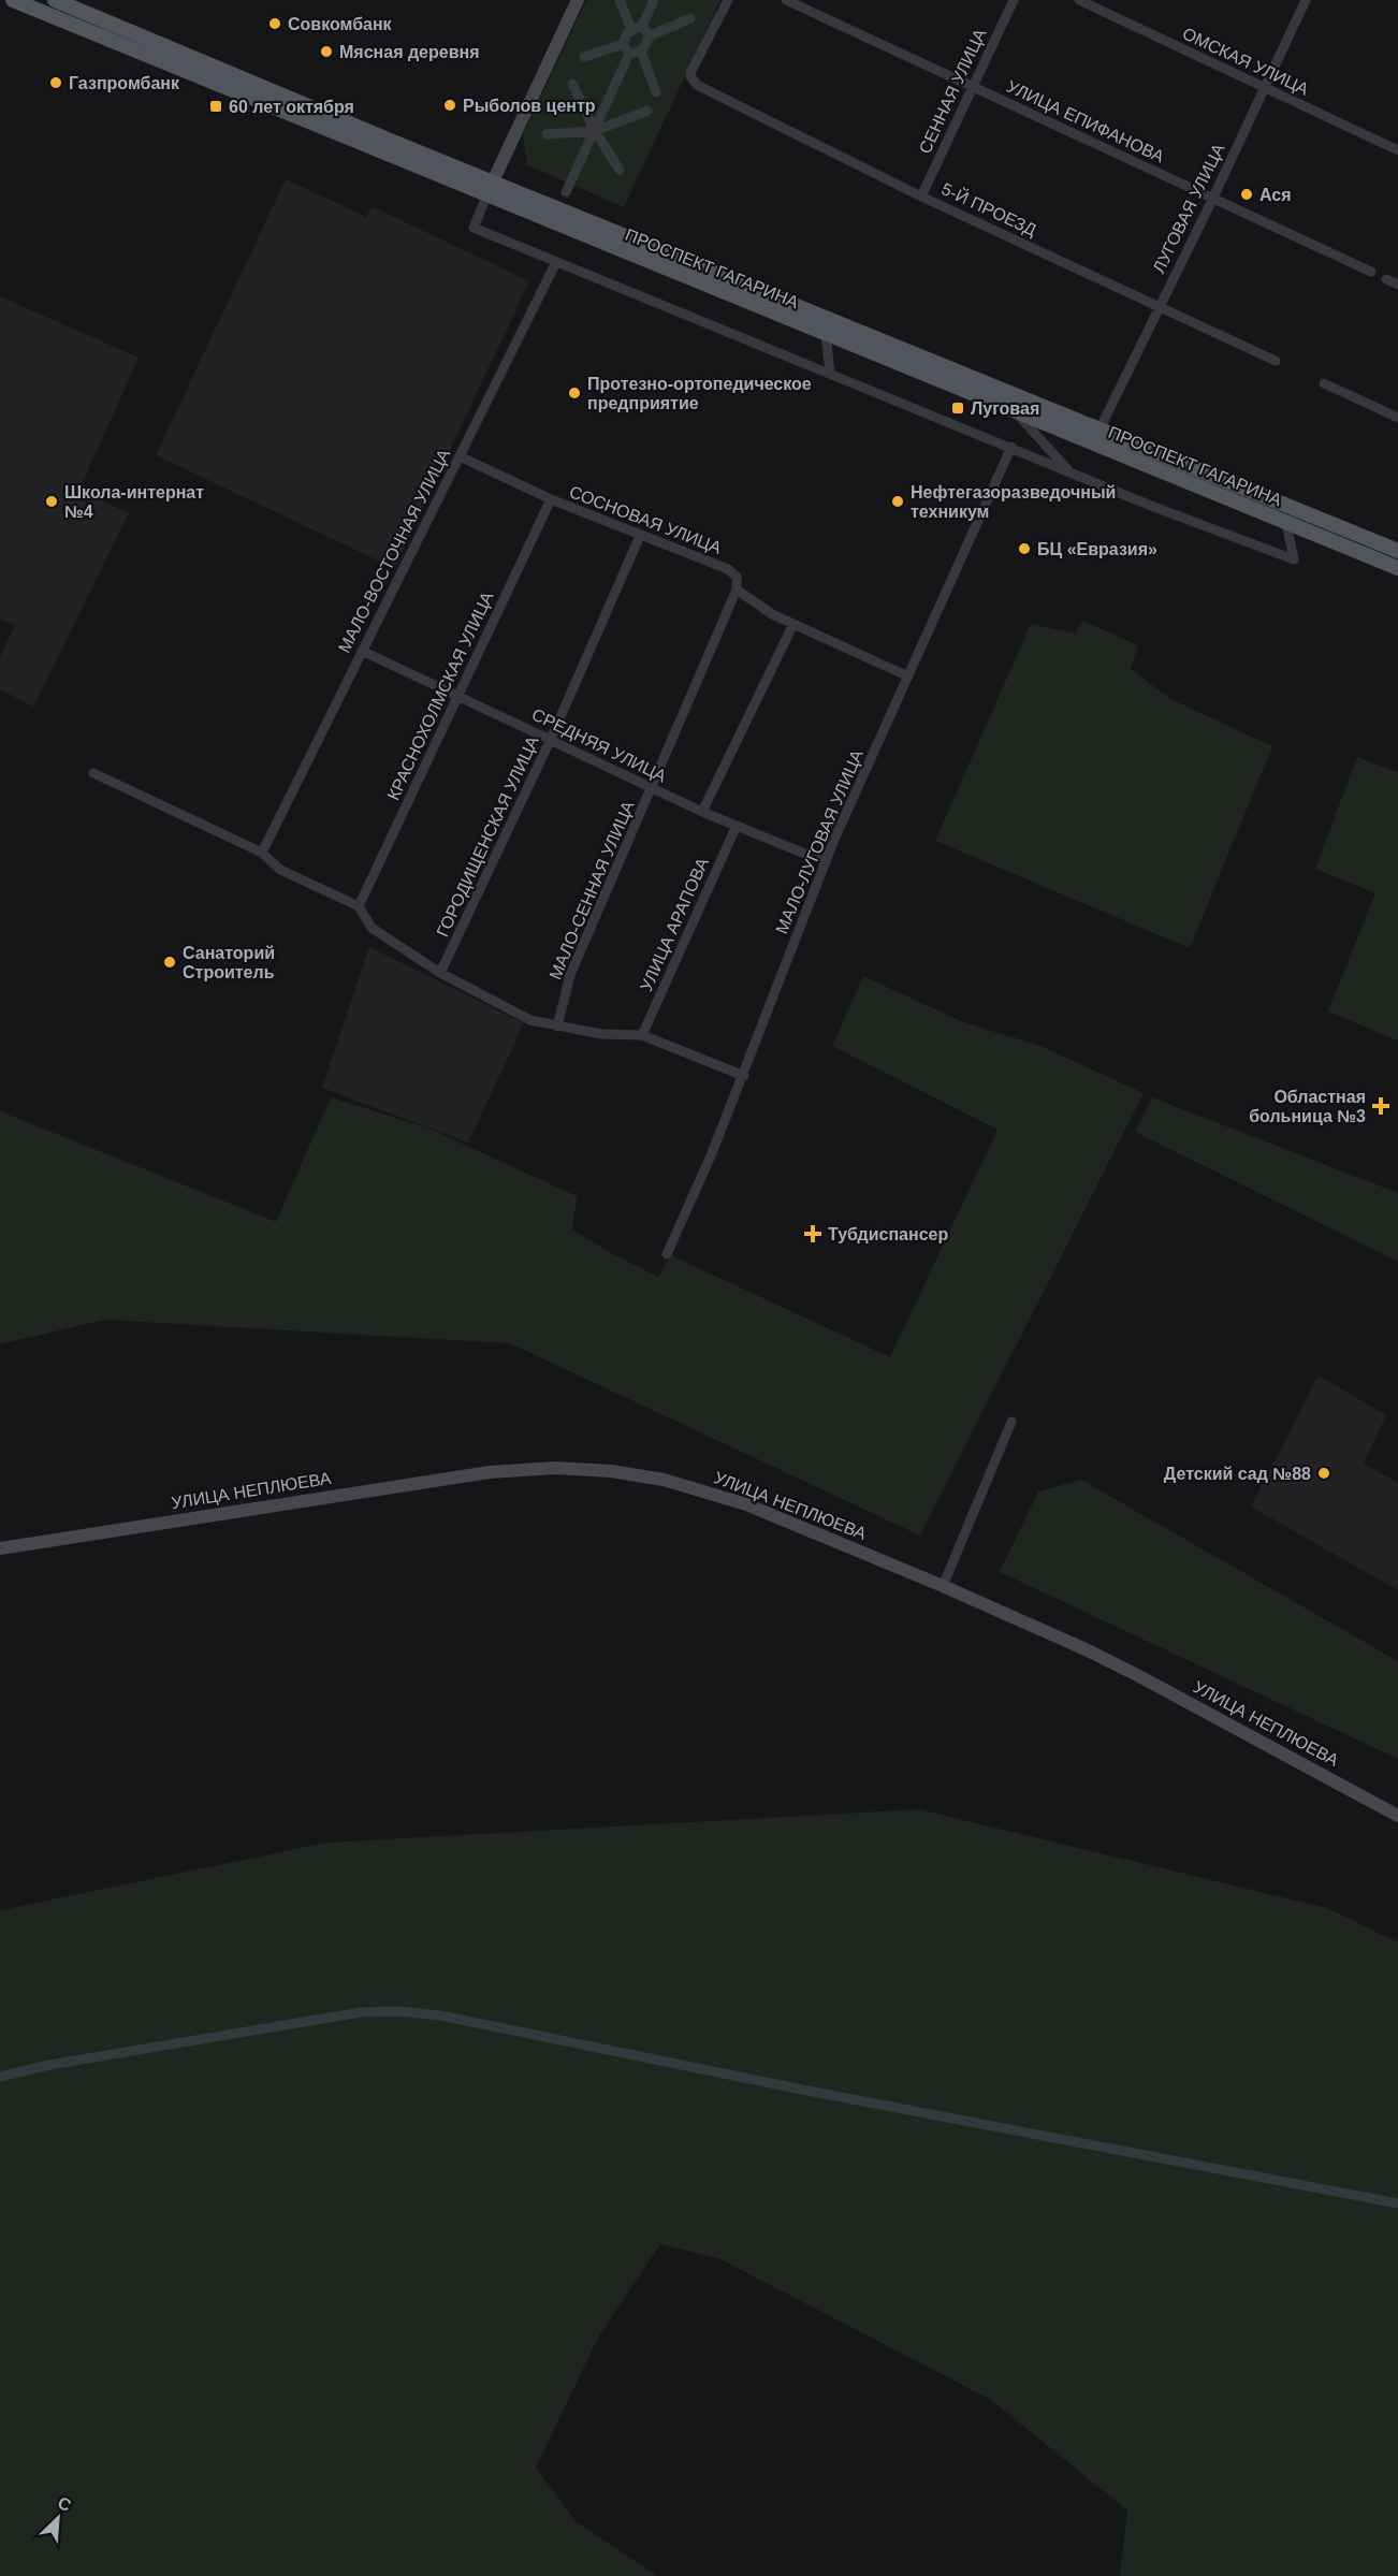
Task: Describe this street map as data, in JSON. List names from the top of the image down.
{
  "streets": {
    "main road": ["ПРОСПЕКТ ГАГАРИНА", "УЛИЦА НЕПЛЮЕВА"],
    "street": [
      "ОМСКАЯ УЛИЦА",
      "СЕННАЯ УЛИЦА",
      "УЛИЦА ЕПИФАНОВА",
      "ЛУГОВАЯ УЛИЦА",
      "5-Й ПРОЕЗД",
      "СОСНОВАЯ УЛИЦА",
      "МАЛО-ВОСТОЧНАЯ УЛИЦА",
      "КРАСНОХОЛМСКАЯ УЛИЦА",
      "СРЕДНЯЯ УЛИЦА",
      "ГОРОДИЩЕНСКАЯ УЛИЦА",
      "МАЛО-ЛУГОВАЯ УЛИЦА",
      "МАЛО-СЕННАЯ УЛИЦА",
      "УЛИЦА АРАПОВА"
    ]
  },
  "crossings": [
    ["ОМСКАЯ УЛИЦА", "ЛУГОВАЯ УЛИЦА"],
    ["СЕННАЯ УЛИЦА", "УЛИЦА ЕПИФАНОВА"],
    ["СЕННАЯ УЛИЦА", "5-Й ПРОЕЗД"],
    ["УЛИЦА ЕПИФАНОВА", "ЛУГОВАЯ УЛИЦА"],
    ["ЛУГОВАЯ УЛИЦА", "5-Й ПРОЕЗД"],
    ["ЛУГОВАЯ УЛИЦА", "ПРОСПЕКТ ГАГАРИНА"],
    ["СОСНОВАЯ УЛИЦА", "МАЛО-ВОСТОЧНАЯ УЛИЦА"],
    ["СОСНОВАЯ УЛИЦА", "КРАСНОХОЛМСКАЯ УЛИЦА"],
    ["СОСНОВАЯ УЛИЦА", "ГОРОДИЩЕНСКАЯ УЛИЦА"],
    ["СОСНОВАЯ УЛИЦА", "МАЛО-ЛУГОВАЯ УЛИЦА"],
    ["СОСНОВАЯ УЛИЦА", "МАЛО-СЕННАЯ УЛИЦА"],
    ["МАЛО-ВОСТОЧНАЯ УЛИЦА", "СРЕДНЯЯ УЛИЦА"],
    ["КРАСНОХОЛМСКАЯ УЛИЦА", "СРЕДНЯЯ УЛИЦА"],
    ["СРЕДНЯЯ УЛИЦА", "ГОРОДИЩЕНСКАЯ УЛИЦА"],
    ["СРЕДНЯЯ УЛИЦА", "МАЛО-ЛУГОВАЯ УЛИЦА"],
    ["СРЕДНЯЯ УЛИЦА", "МАЛО-СЕННАЯ УЛИЦА"],
    ["СРЕДНЯЯ УЛИЦА", "УЛИЦА АРАПОВА"]
  ],
  "places": {
    "other": [
      "Совкомбанк",
      "Мясная деревня",
      "Газпромбанк",
      "Рыболов центр",
      "Ася",
      "Протезно-ортопедическое предприятие",
      "Школа-интернат №4",
      "Нефтегазоразведочный техникум",
      "БЦ «Евразия»",
      "Санаторий Строитель",
      "Детский сад №88"
    ],
    "transit": ["60 лет октября", "Луговая"],
    "health": ["Областная больница №3", "Тубдиспансер"]
  },
  "north": "top right"
}
